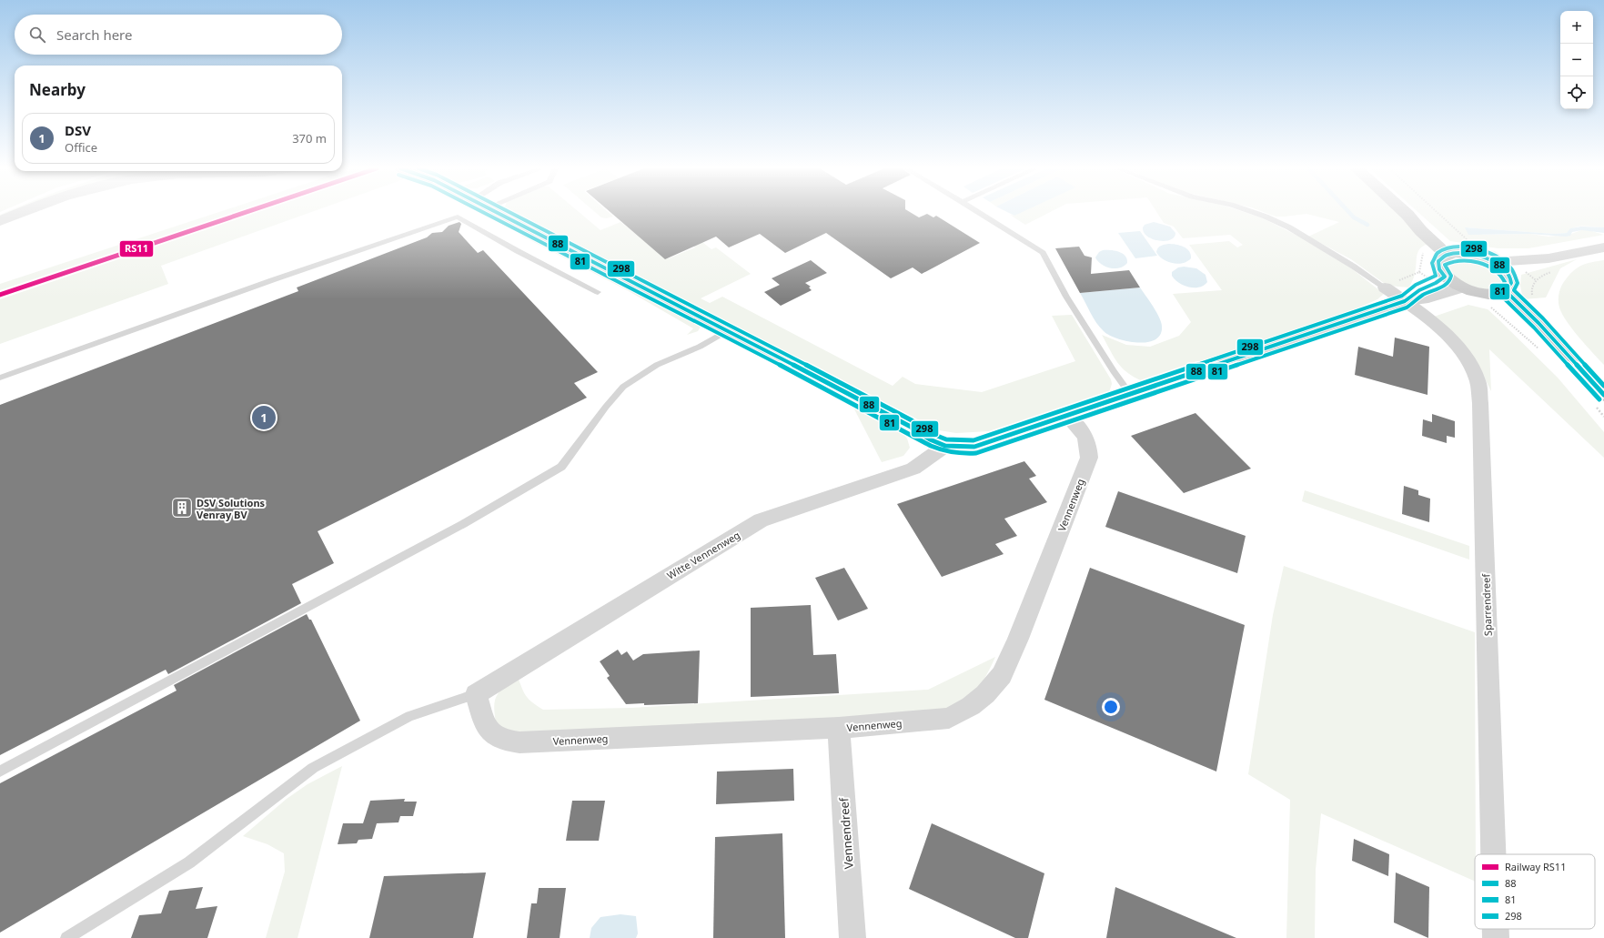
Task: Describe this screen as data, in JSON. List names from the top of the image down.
{
  "streets": {
    "street": [
      "Vennenweg",
      "Witte Vennenweg",
      "Sparrendreef",
      "Vennendreef"
    ]
  },
  "crossings": [
    ["Vennenweg", "Witte Vennenweg"],
    ["Vennenweg", "Vennendreef"]
  ],
  "places": {
    "building": ["DSV Solutions Venray BV"]
  },
  "lines": [
    "rail line RS11",
    "transit line 88",
    "transit line 81",
    "transit line 298"
  ],
  "legend": [
    "Railway RS11",
    "88",
    "81",
    "298"
  ],
  "page": {
    "map_buttons": ["+", "−"],
    "search": "Search here",
    "heading": "Nearby",
    "list": [
      {
        "mark": "1",
        "name": "DSV",
        "note": "Office",
        "value": "370 m"
      }
    ],
    "pins": "1"
  }
}
